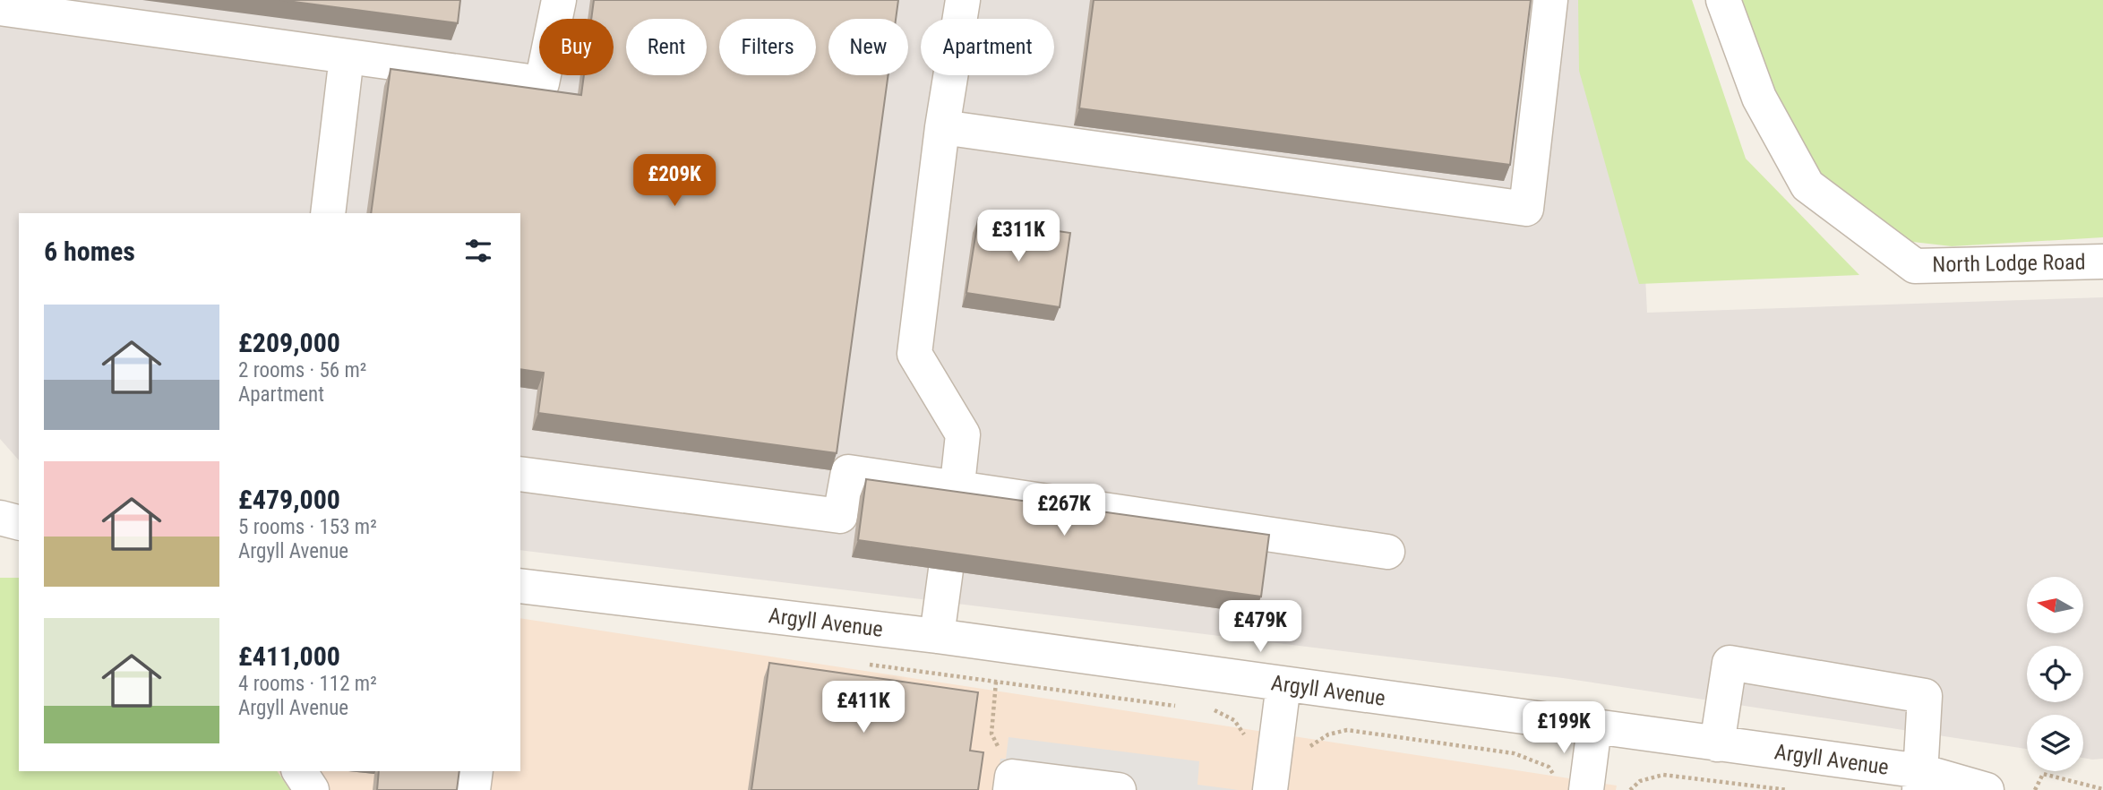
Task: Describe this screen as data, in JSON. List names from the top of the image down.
{
  "streets": {
    "street": ["North Lodge Road", "Argyll Avenue"]
  },
  "north": "left",
  "page": {
    "chip": [
      "Buy",
      "Rent",
      "Filters",
      "New",
      "Apartment"
    ],
    "price": [
      "£209K",
      "£311K",
      "£267K",
      "£479K",
      "£411K",
      "£199K"
    ],
    "heading": "6 homes",
    "list": [
      {
        "name": "£209,000",
        "note": "2 rooms · 56 m² · Apartment"
      },
      {
        "name": "£479,000",
        "note": "5 rooms · 153 m² · Argyll Avenue"
      },
      {
        "name": "£411,000",
        "note": "4 rooms · 112 m² · Argyll Avenue"
      }
    ]
  }
}
